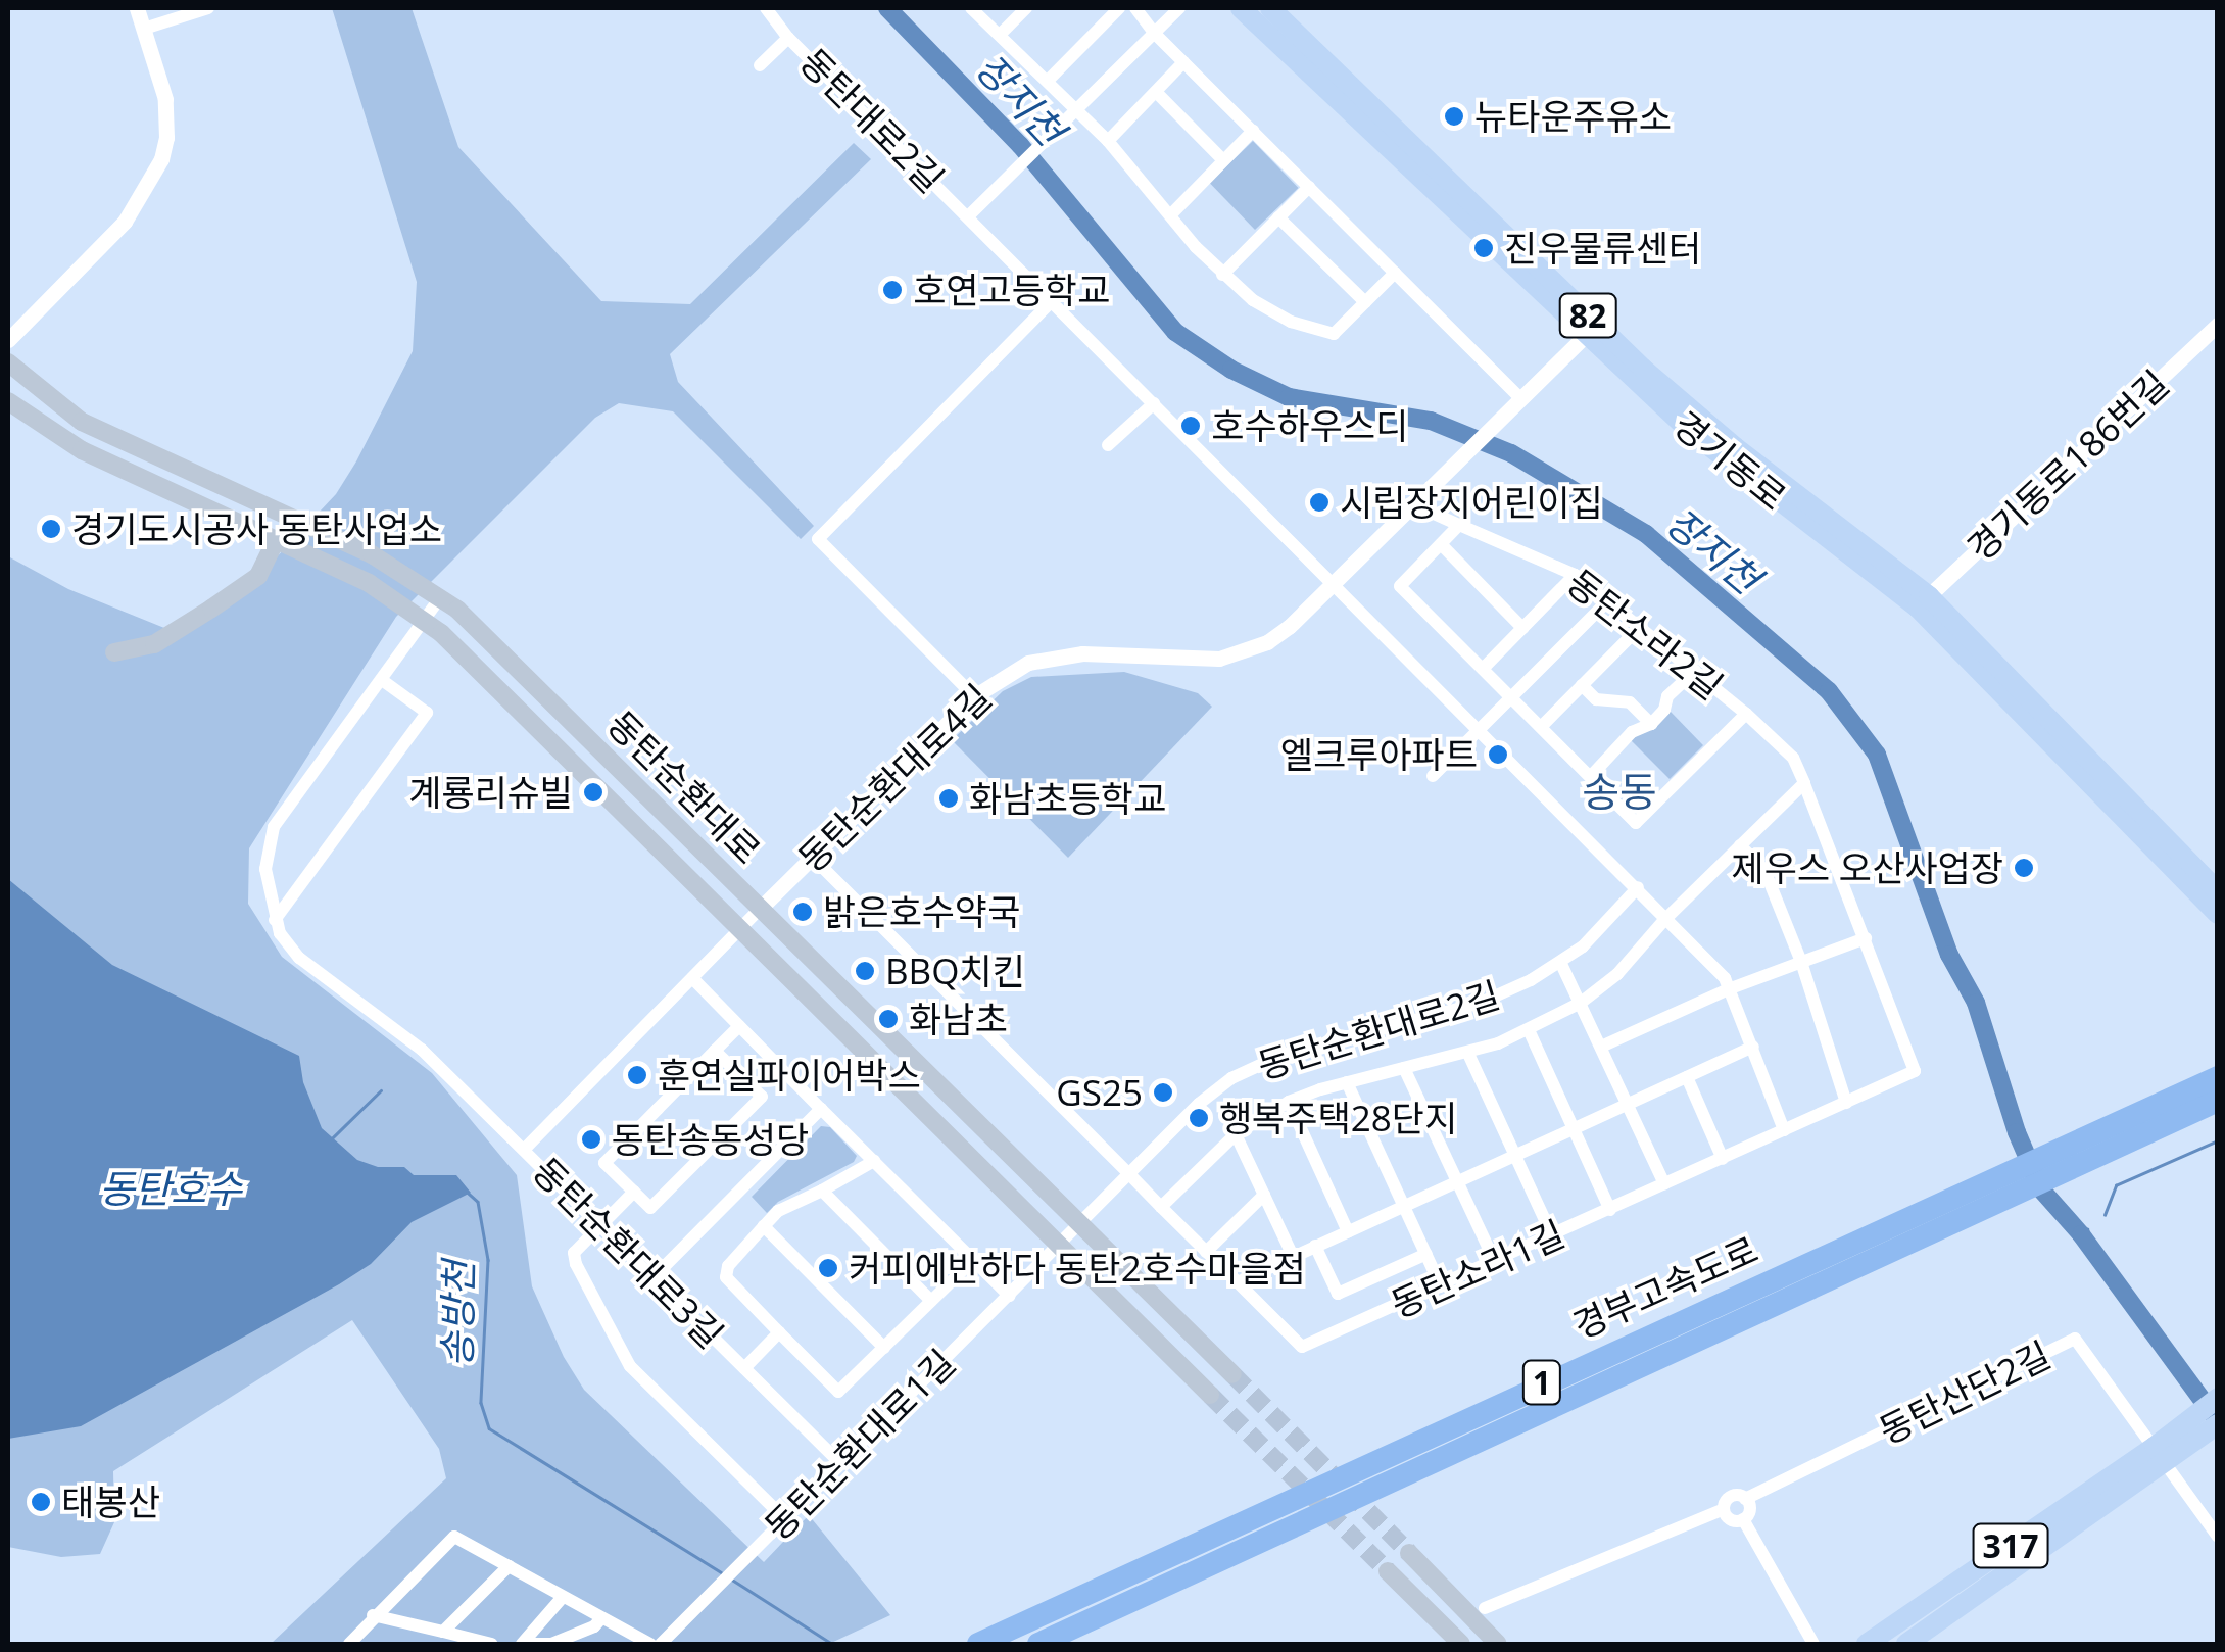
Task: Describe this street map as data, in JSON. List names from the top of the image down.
{
  "streets": {
    "highway": ["경부고속도로", "1"],
    "main road": [
      "82",
      "경기동로",
      "동탄순환대로",
      "317"
    ],
    "street": [
      "동탄대로2길",
      "경기동로186번길",
      "동탄소라2길",
      "동탄순환대로4길",
      "동탄순환대로2길",
      "동탄순환대로3길",
      "동탄소라1길",
      "동탄산단2길",
      "동탄순환대로1길"
    ]
  },
  "crossings": [
    ["경기동로", "경기동로186번길"],
    ["경기동로", "동탄순환대로4길"],
    ["동탄소라2길", "동탄소라1길"],
    ["동탄순환대로4길", "동탄순환대로"],
    ["동탄순환대로4길", "동탄순환대로3길"],
    ["동탄순환대로4길", "동탄소라1길"],
    ["동탄순환대로", "동탄순환대로2길"],
    ["동탄순환대로", "동탄순환대로3길"],
    ["동탄순환대로", "동탄순환대로1길"],
    ["동탄순환대로2길", "동탄소라1길"],
    ["동탄순환대로2길", "동탄순환대로1길"],
    ["동탄순환대로3길", "동탄순환대로1길"],
    ["동탄산단2길", "317"]
  ],
  "districts": ["송동"],
  "water": ["장지천", "동탄호수", "송방천"],
  "places": [
    "뉴타운주유소",
    "진우물류센터",
    "호연고등학교",
    "호수하우스디",
    "시립장지어린이집",
    "경기도시공사 동탄사업소",
    "엘크루아파트",
    "계룡리슈빌",
    "화남초등학교",
    "제우스 오산사업장",
    "밝은호수약국",
    "BBQ치킨",
    "화남초",
    "훈연실파이어박스",
    "GS25",
    "행복주택28단지",
    "동탄송동성당",
    "커피에반하다 동탄2호수마을점",
    "태봉산"
  ]
}
